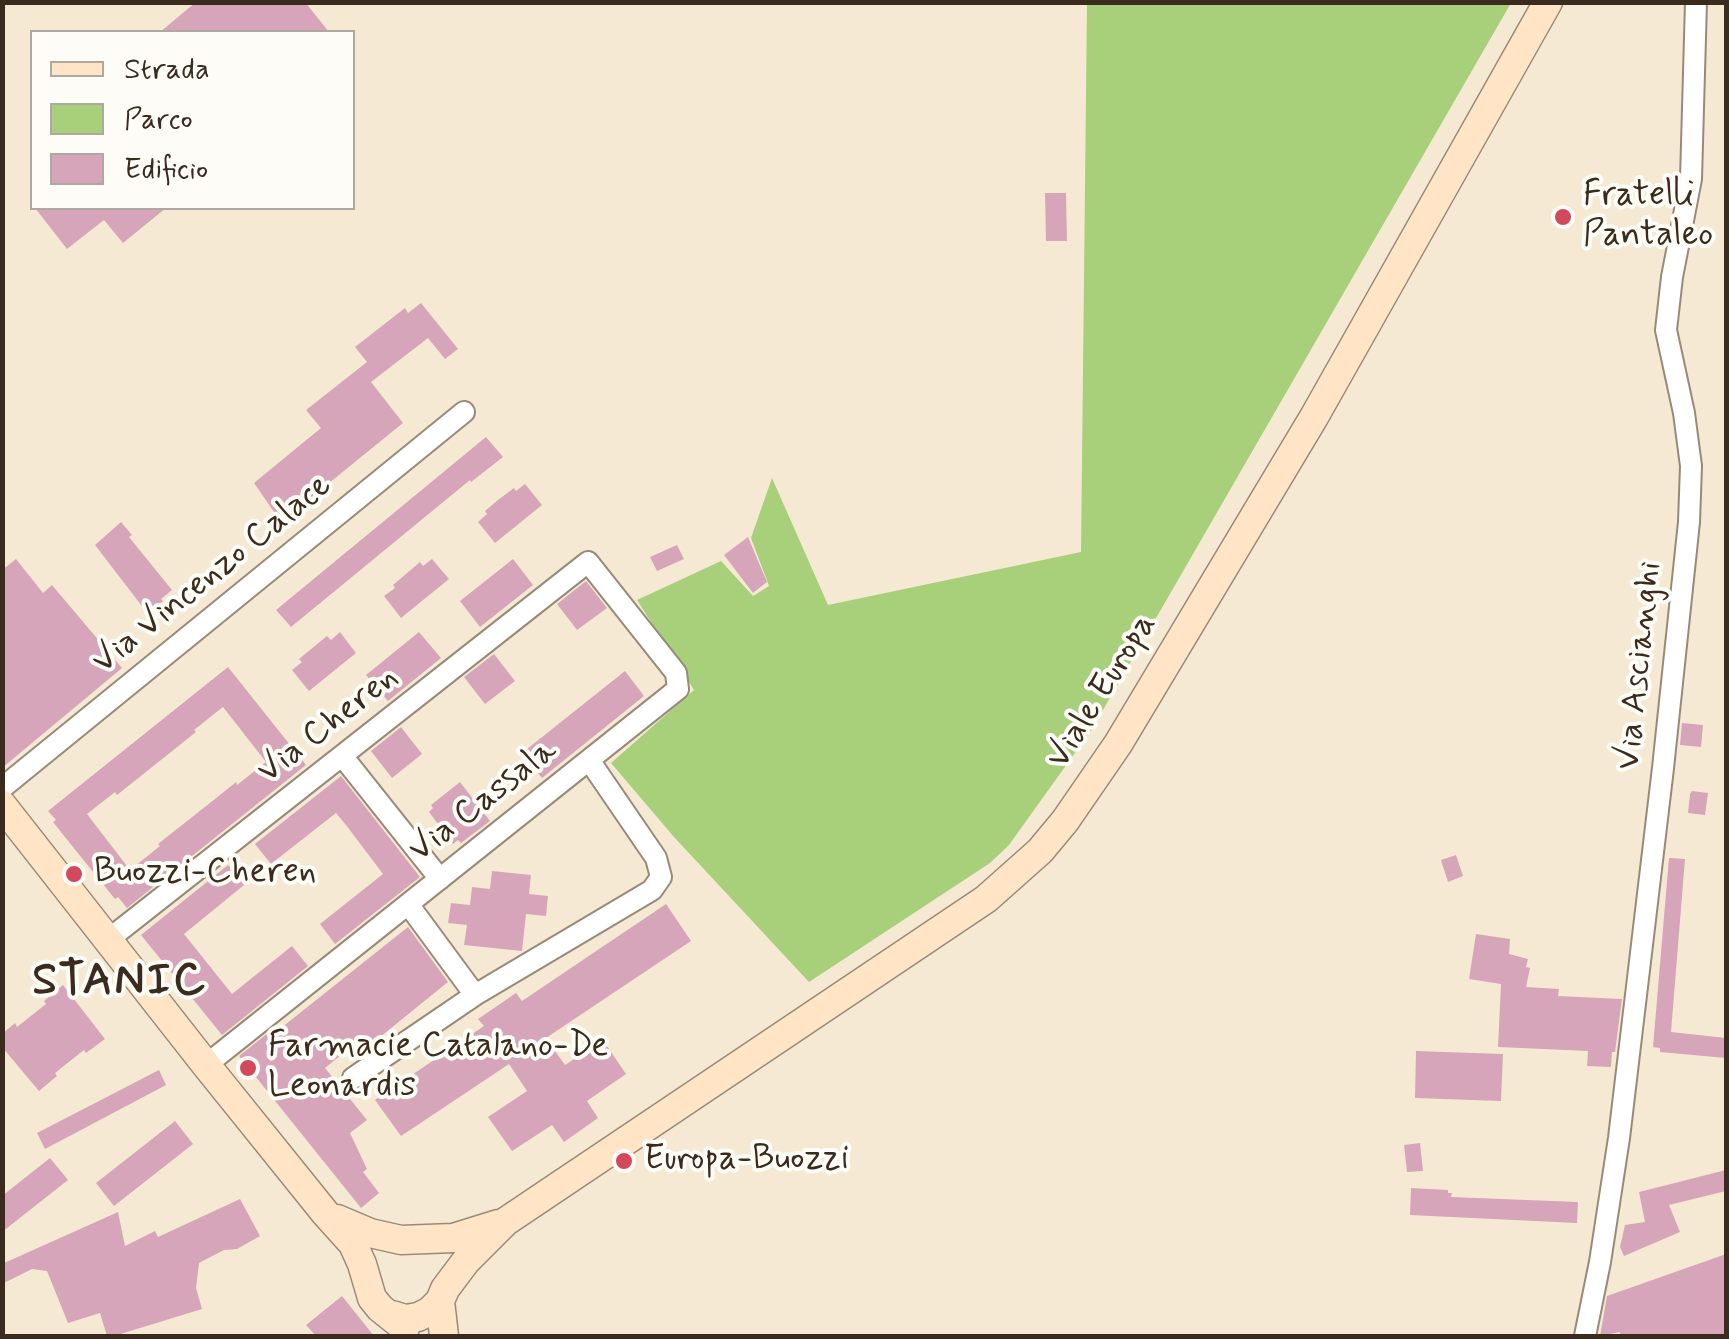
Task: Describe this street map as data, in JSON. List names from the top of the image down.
{
  "streets": {
    "main road": ["Viale Europa"],
    "street": [
      "Via Vincenzo Calace",
      "Via Ascianghi",
      "Via Cheren",
      "Via Cassala"
    ]
  },
  "crossings": [
    ["Via Cheren", "Via Cassala"]
  ],
  "districts": ["STANIC"],
  "places": [
    "Fratelli Pantaleo",
    "Buozzi-Cheren",
    "Farmacie Catalano-De Leonardis",
    "Europa-Buozzi"
  ],
  "legend": ["Strada", "Parco", "Edificio"]
}
